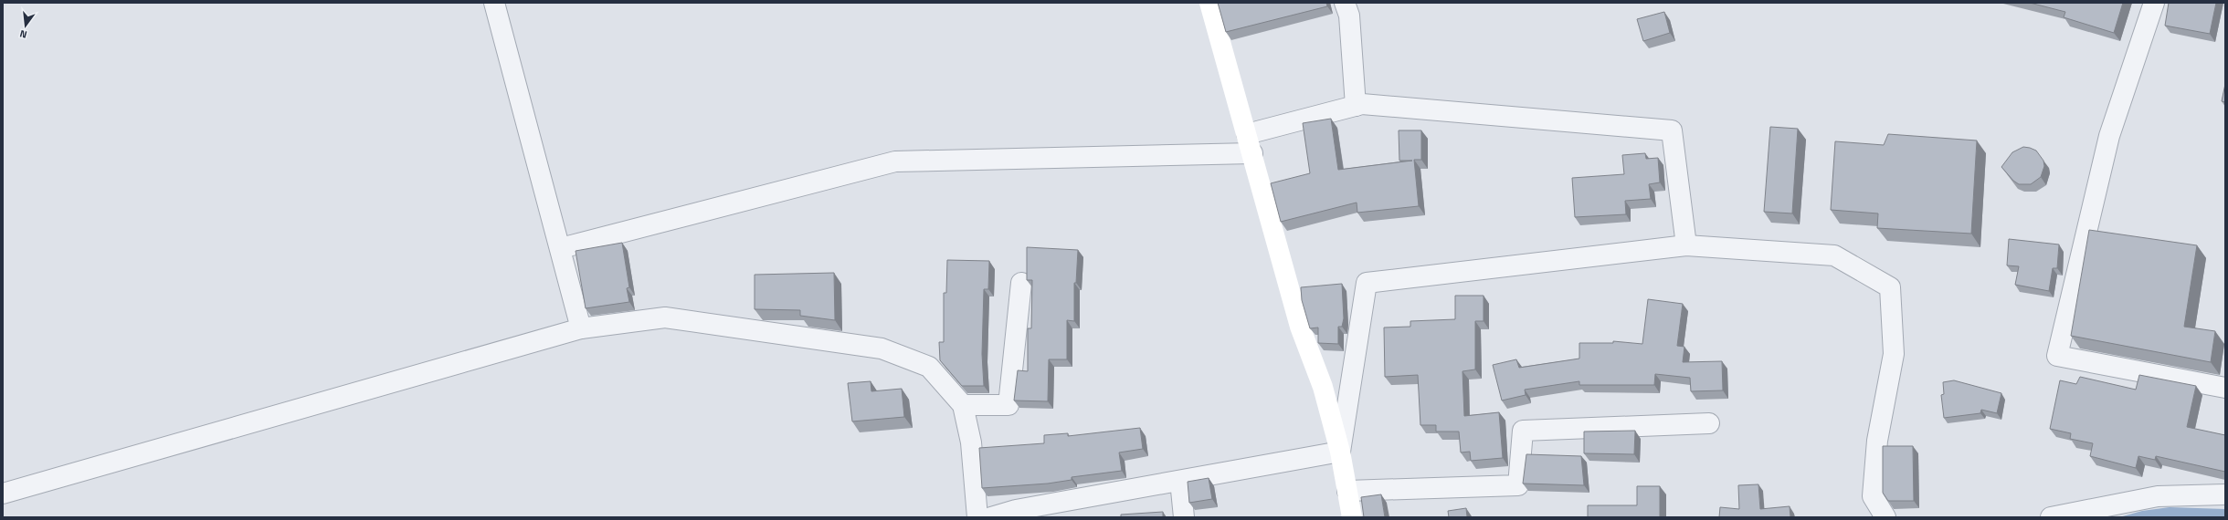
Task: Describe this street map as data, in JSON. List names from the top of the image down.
{
  "north": "bottom"
}
